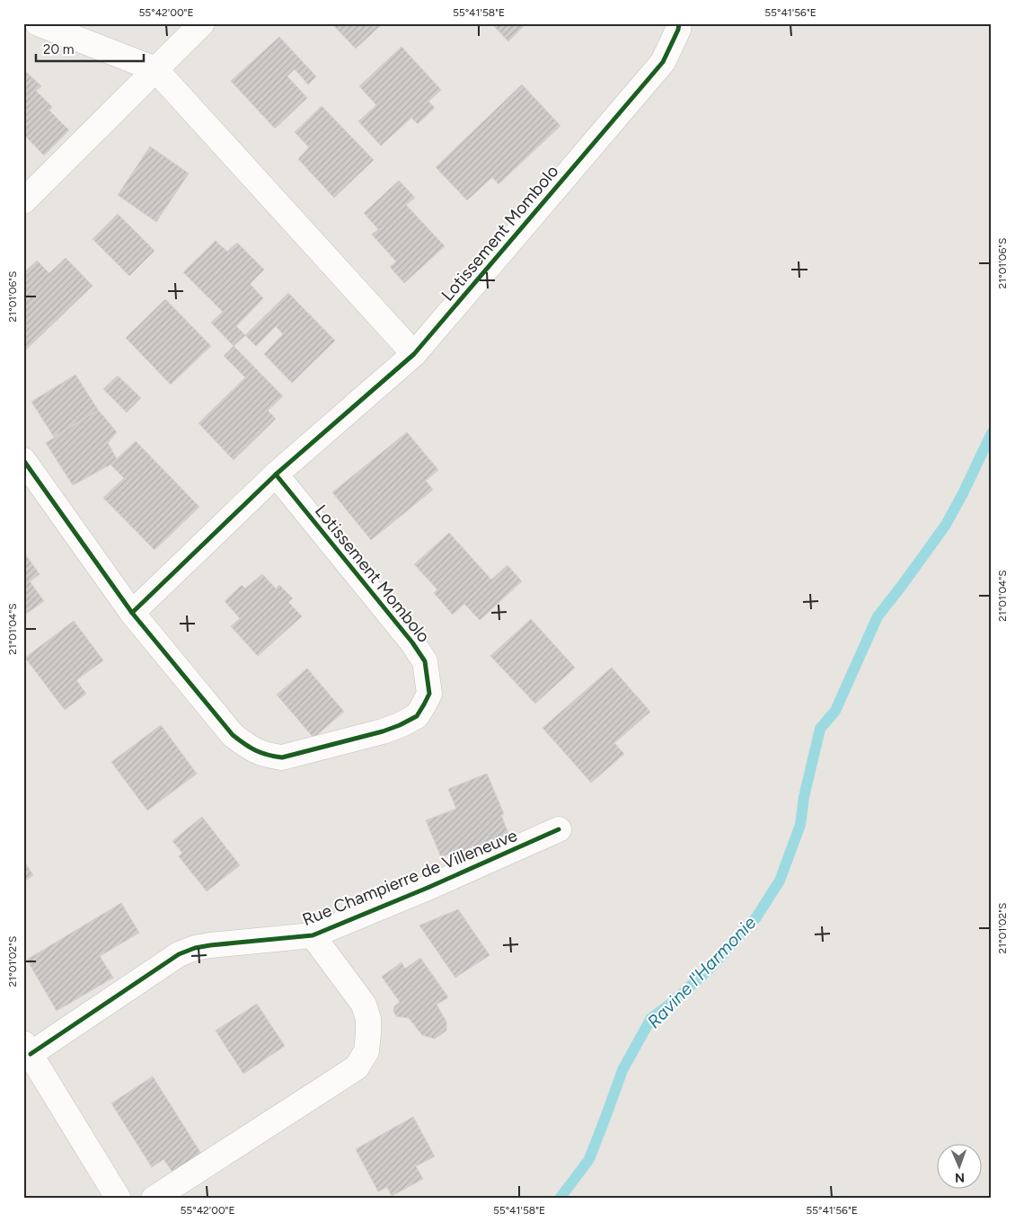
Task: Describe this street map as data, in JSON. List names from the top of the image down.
{
  "streets": {
    "street": ["Lotissement Mombolo", "Rue Champierre de Villeneuve"]
  },
  "water": ["Ravine l'Harmonie"],
  "scale_bar": "20 m",
  "north": "bottom",
  "coordinates": [
    "55°42'00\"E",
    "55°41'58\"E",
    "55°41'56\"E",
    "21°01'06\"S",
    "21°01'04\"S",
    "21°01'02\"S"
  ]
}
